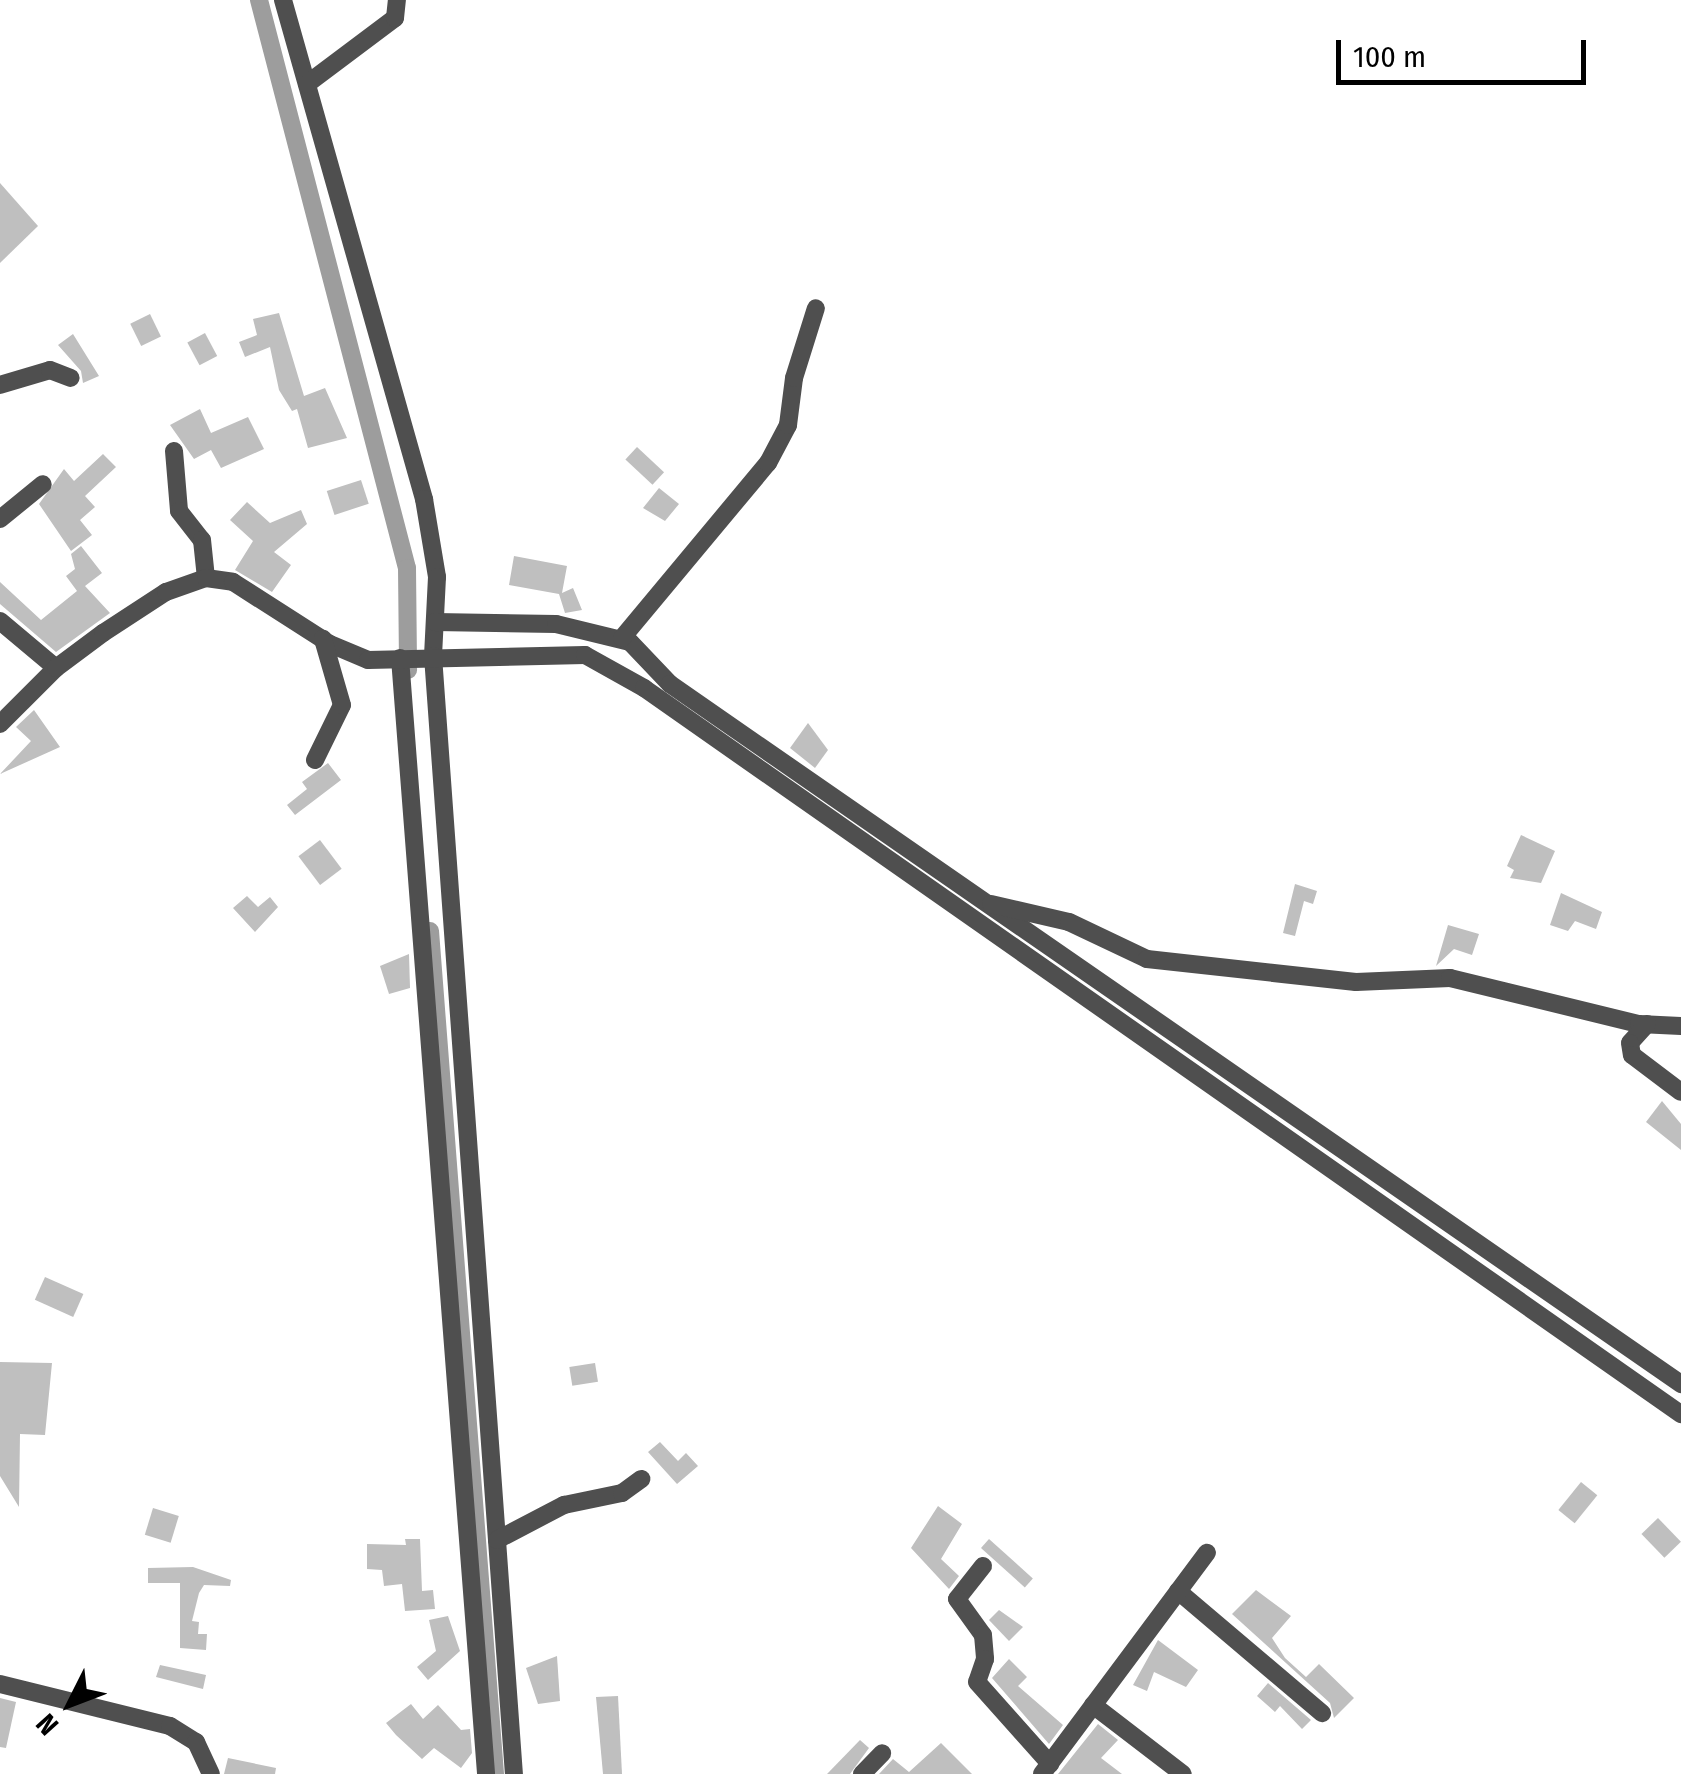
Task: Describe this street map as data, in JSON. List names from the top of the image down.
{
  "scale_bar": "100 m",
  "north": "bottom left"
}
